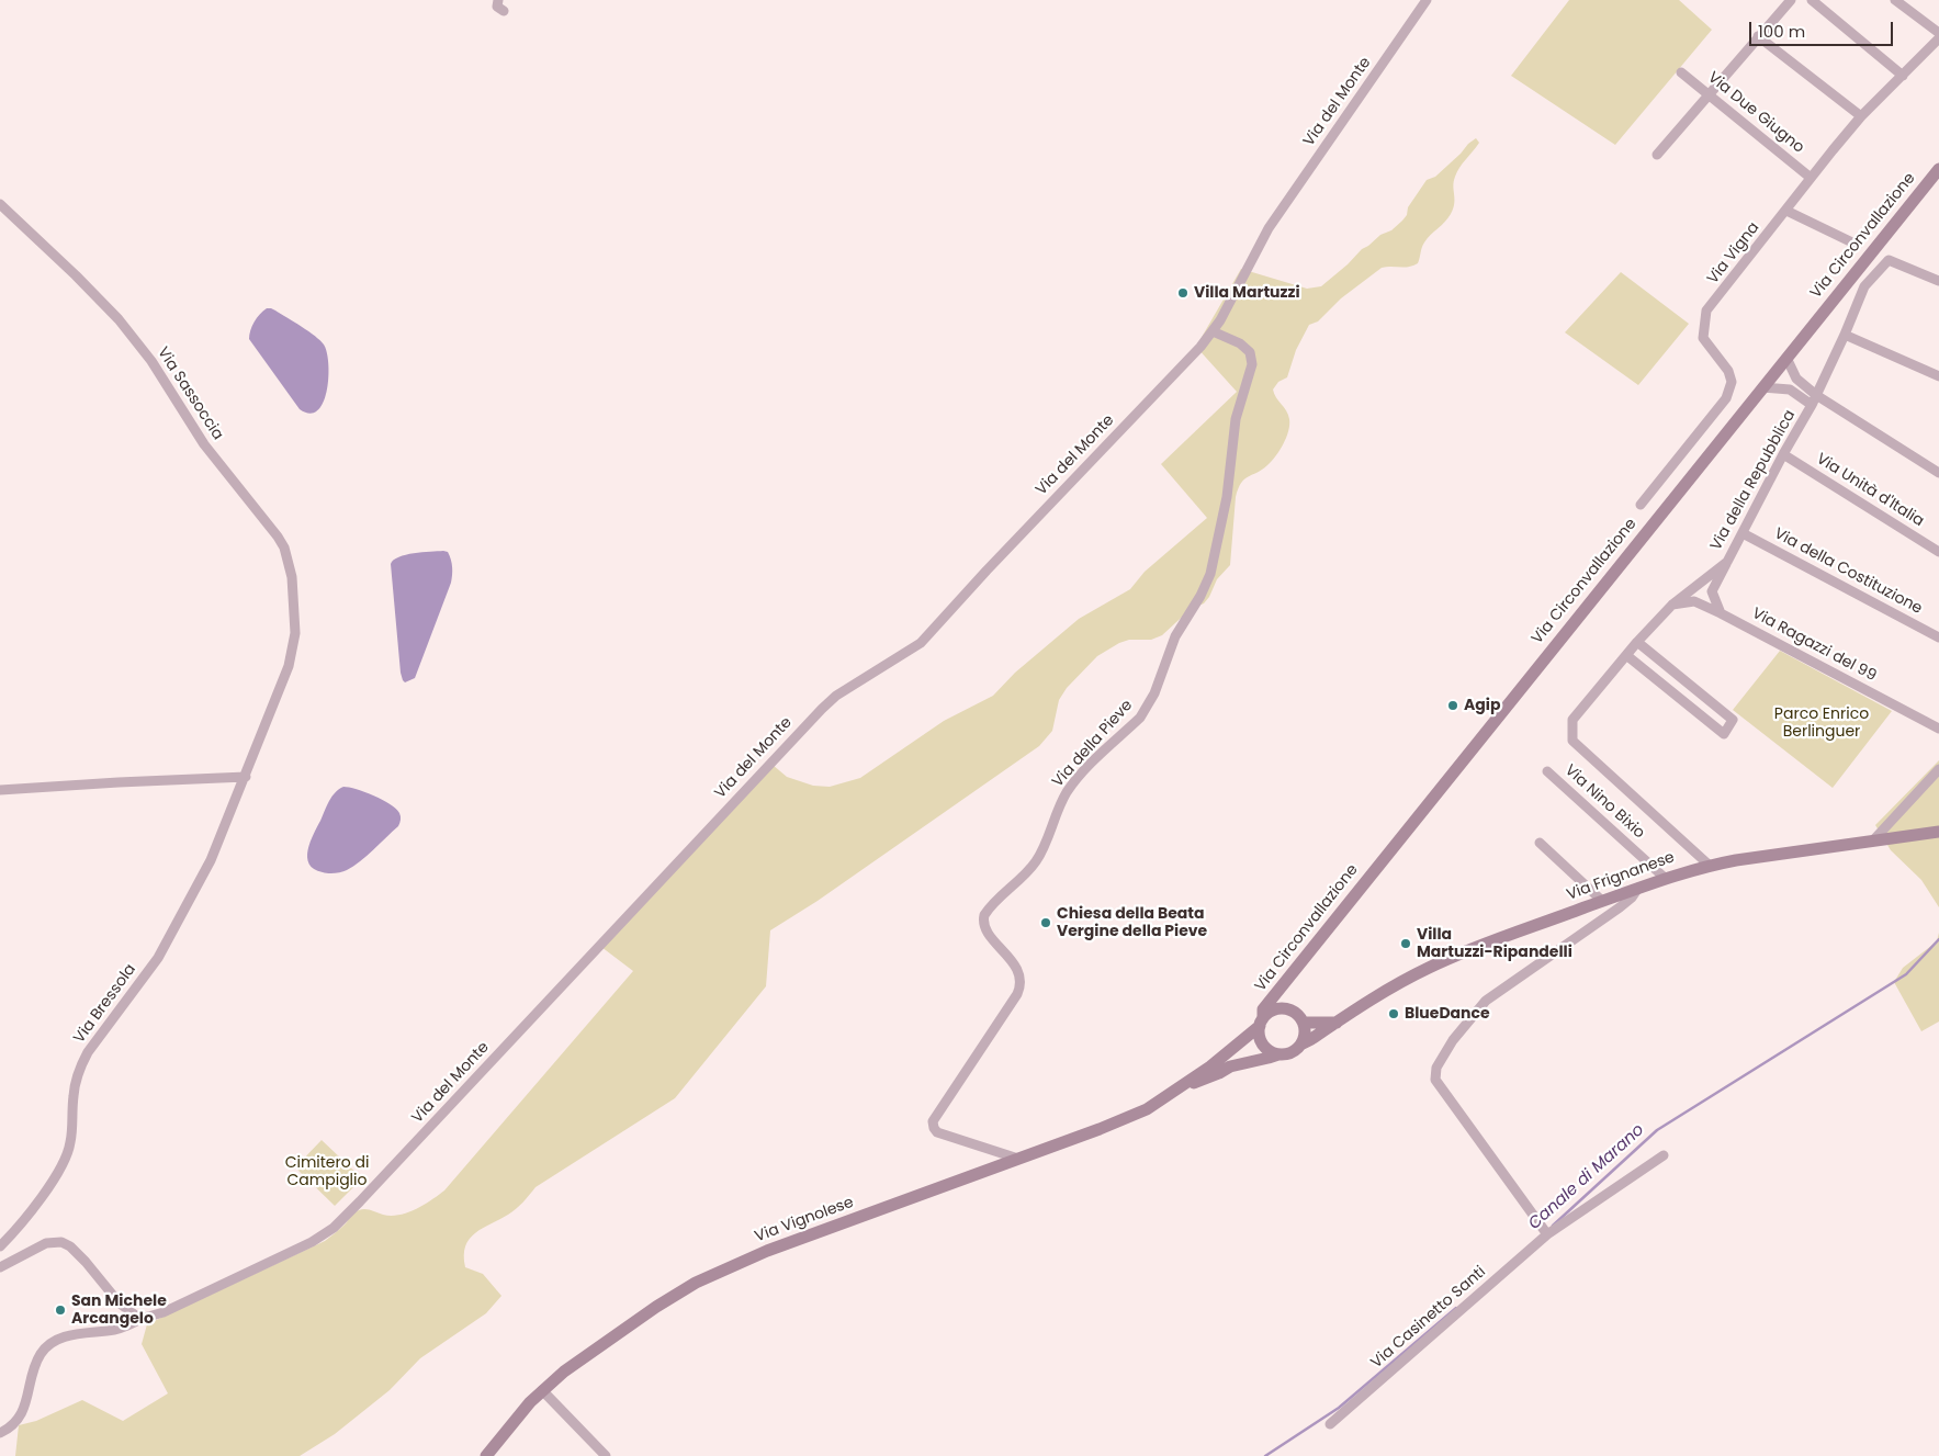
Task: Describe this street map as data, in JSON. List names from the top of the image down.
{
  "streets": {
    "main road": ["Via Circonvallazione", "Via Frignanese", "Via Vignolese"],
    "street": [
      "Via del Monte",
      "Via Due Giugno",
      "Via Vigna",
      "Via Sassoccia",
      "Via della Repubblica",
      "Via Unità d'Italia",
      "Via della Costituzione",
      "Via Ragazzi del 99",
      "Via della Pieve",
      "Via Nino Bixio",
      "Via Bressola",
      "Via Casinetto Santi"
    ]
  },
  "crossings": [
    ["Via del Monte", "Via della Pieve"],
    ["Via Due Giugno", "Via Vigna"],
    ["Via Circonvallazione", "Via Frignanese"],
    ["Via Circonvallazione", "Via Vignolese"],
    ["Via Sassoccia", "Via Bressola"],
    ["Via della Repubblica", "Via Unità d'Italia"],
    ["Via della Repubblica", "Via della Costituzione"],
    ["Via della Repubblica", "Via Ragazzi del 99"],
    ["Via della Repubblica", "Via Frignanese"],
    ["Via della Pieve", "Via Vignolese"],
    ["Via Nino Bixio", "Via Frignanese"]
  ],
  "water": ["Canale di Marano"],
  "parks": ["Parco Enrico Berlinguer", "Cimitero di Campiglio"],
  "places": [
    "Villa Martuzzi",
    "Agip",
    "Chiesa della Beata Vergine della Pieve",
    "Villa Martuzzi-Ripandelli",
    "BlueDance",
    "San Michele Arcangelo"
  ],
  "scale_bar": "100 m"
}
